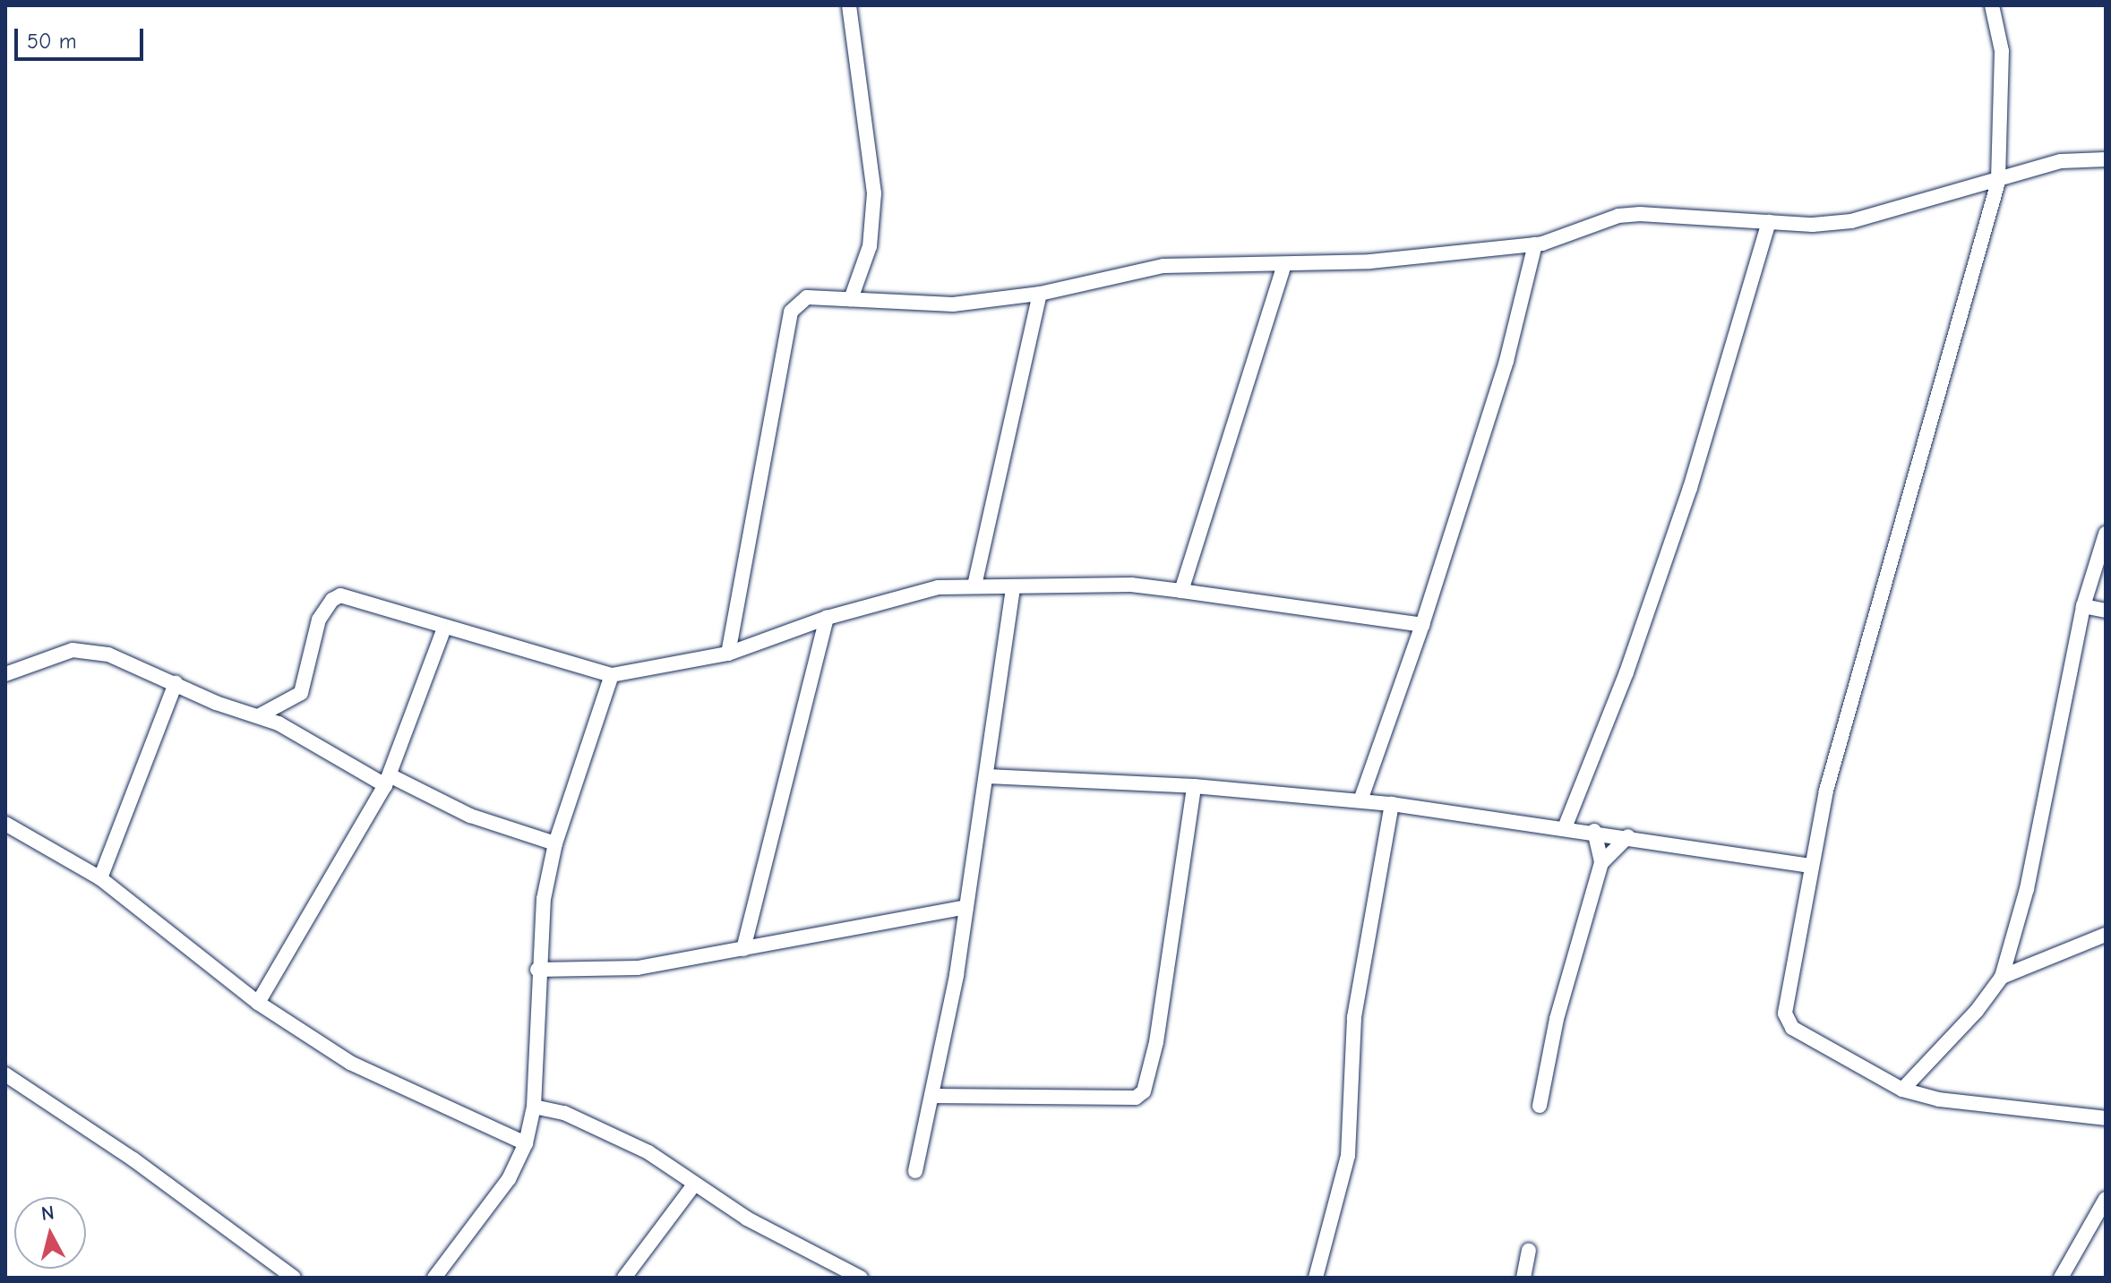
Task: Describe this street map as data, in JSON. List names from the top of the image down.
{
  "scale_bar": "50 m",
  "north": "top"
}
